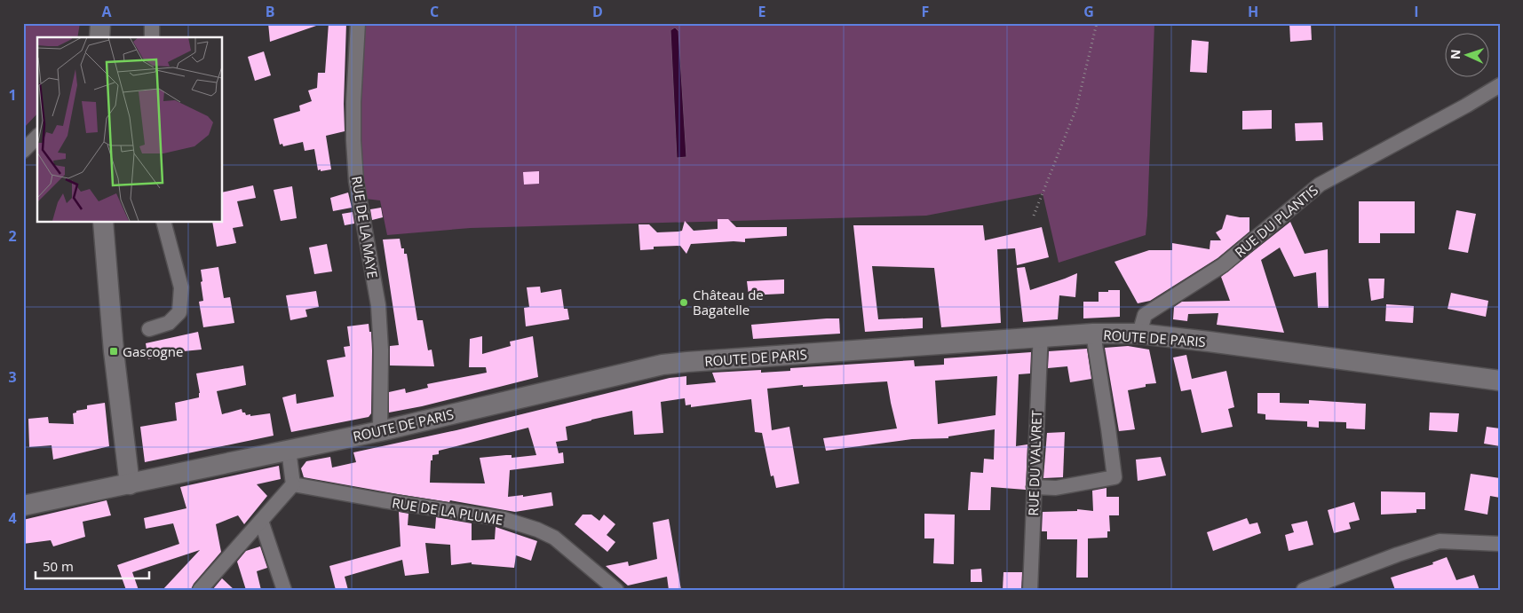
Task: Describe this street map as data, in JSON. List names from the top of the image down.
{
  "streets": {
    "main road": ["ROUTE DE PARIS"],
    "street": [
      "RUE DU PLANTIS",
      "RUE DE LA MAYE",
      "RUE DU VALVRET",
      "RUE DE LA PLUME"
    ]
  },
  "crossings": [
    ["RUE DU PLANTIS", "ROUTE DE PARIS"],
    ["RUE DE LA MAYE", "ROUTE DE PARIS"],
    ["ROUTE DE PARIS", "RUE DU VALVRET"]
  ],
  "places": {
    "other": ["Château de Bagatelle"],
    "transit": ["Gascogne"]
  },
  "scale_bar": "50 m",
  "north": "left",
  "grid": {
    "columns": [
      "A",
      "B",
      "C",
      "D",
      "E",
      "F",
      "G",
      "H",
      "I"
    ],
    "rows": [
      "1",
      "2",
      "3",
      "4"
    ]
  }
}
